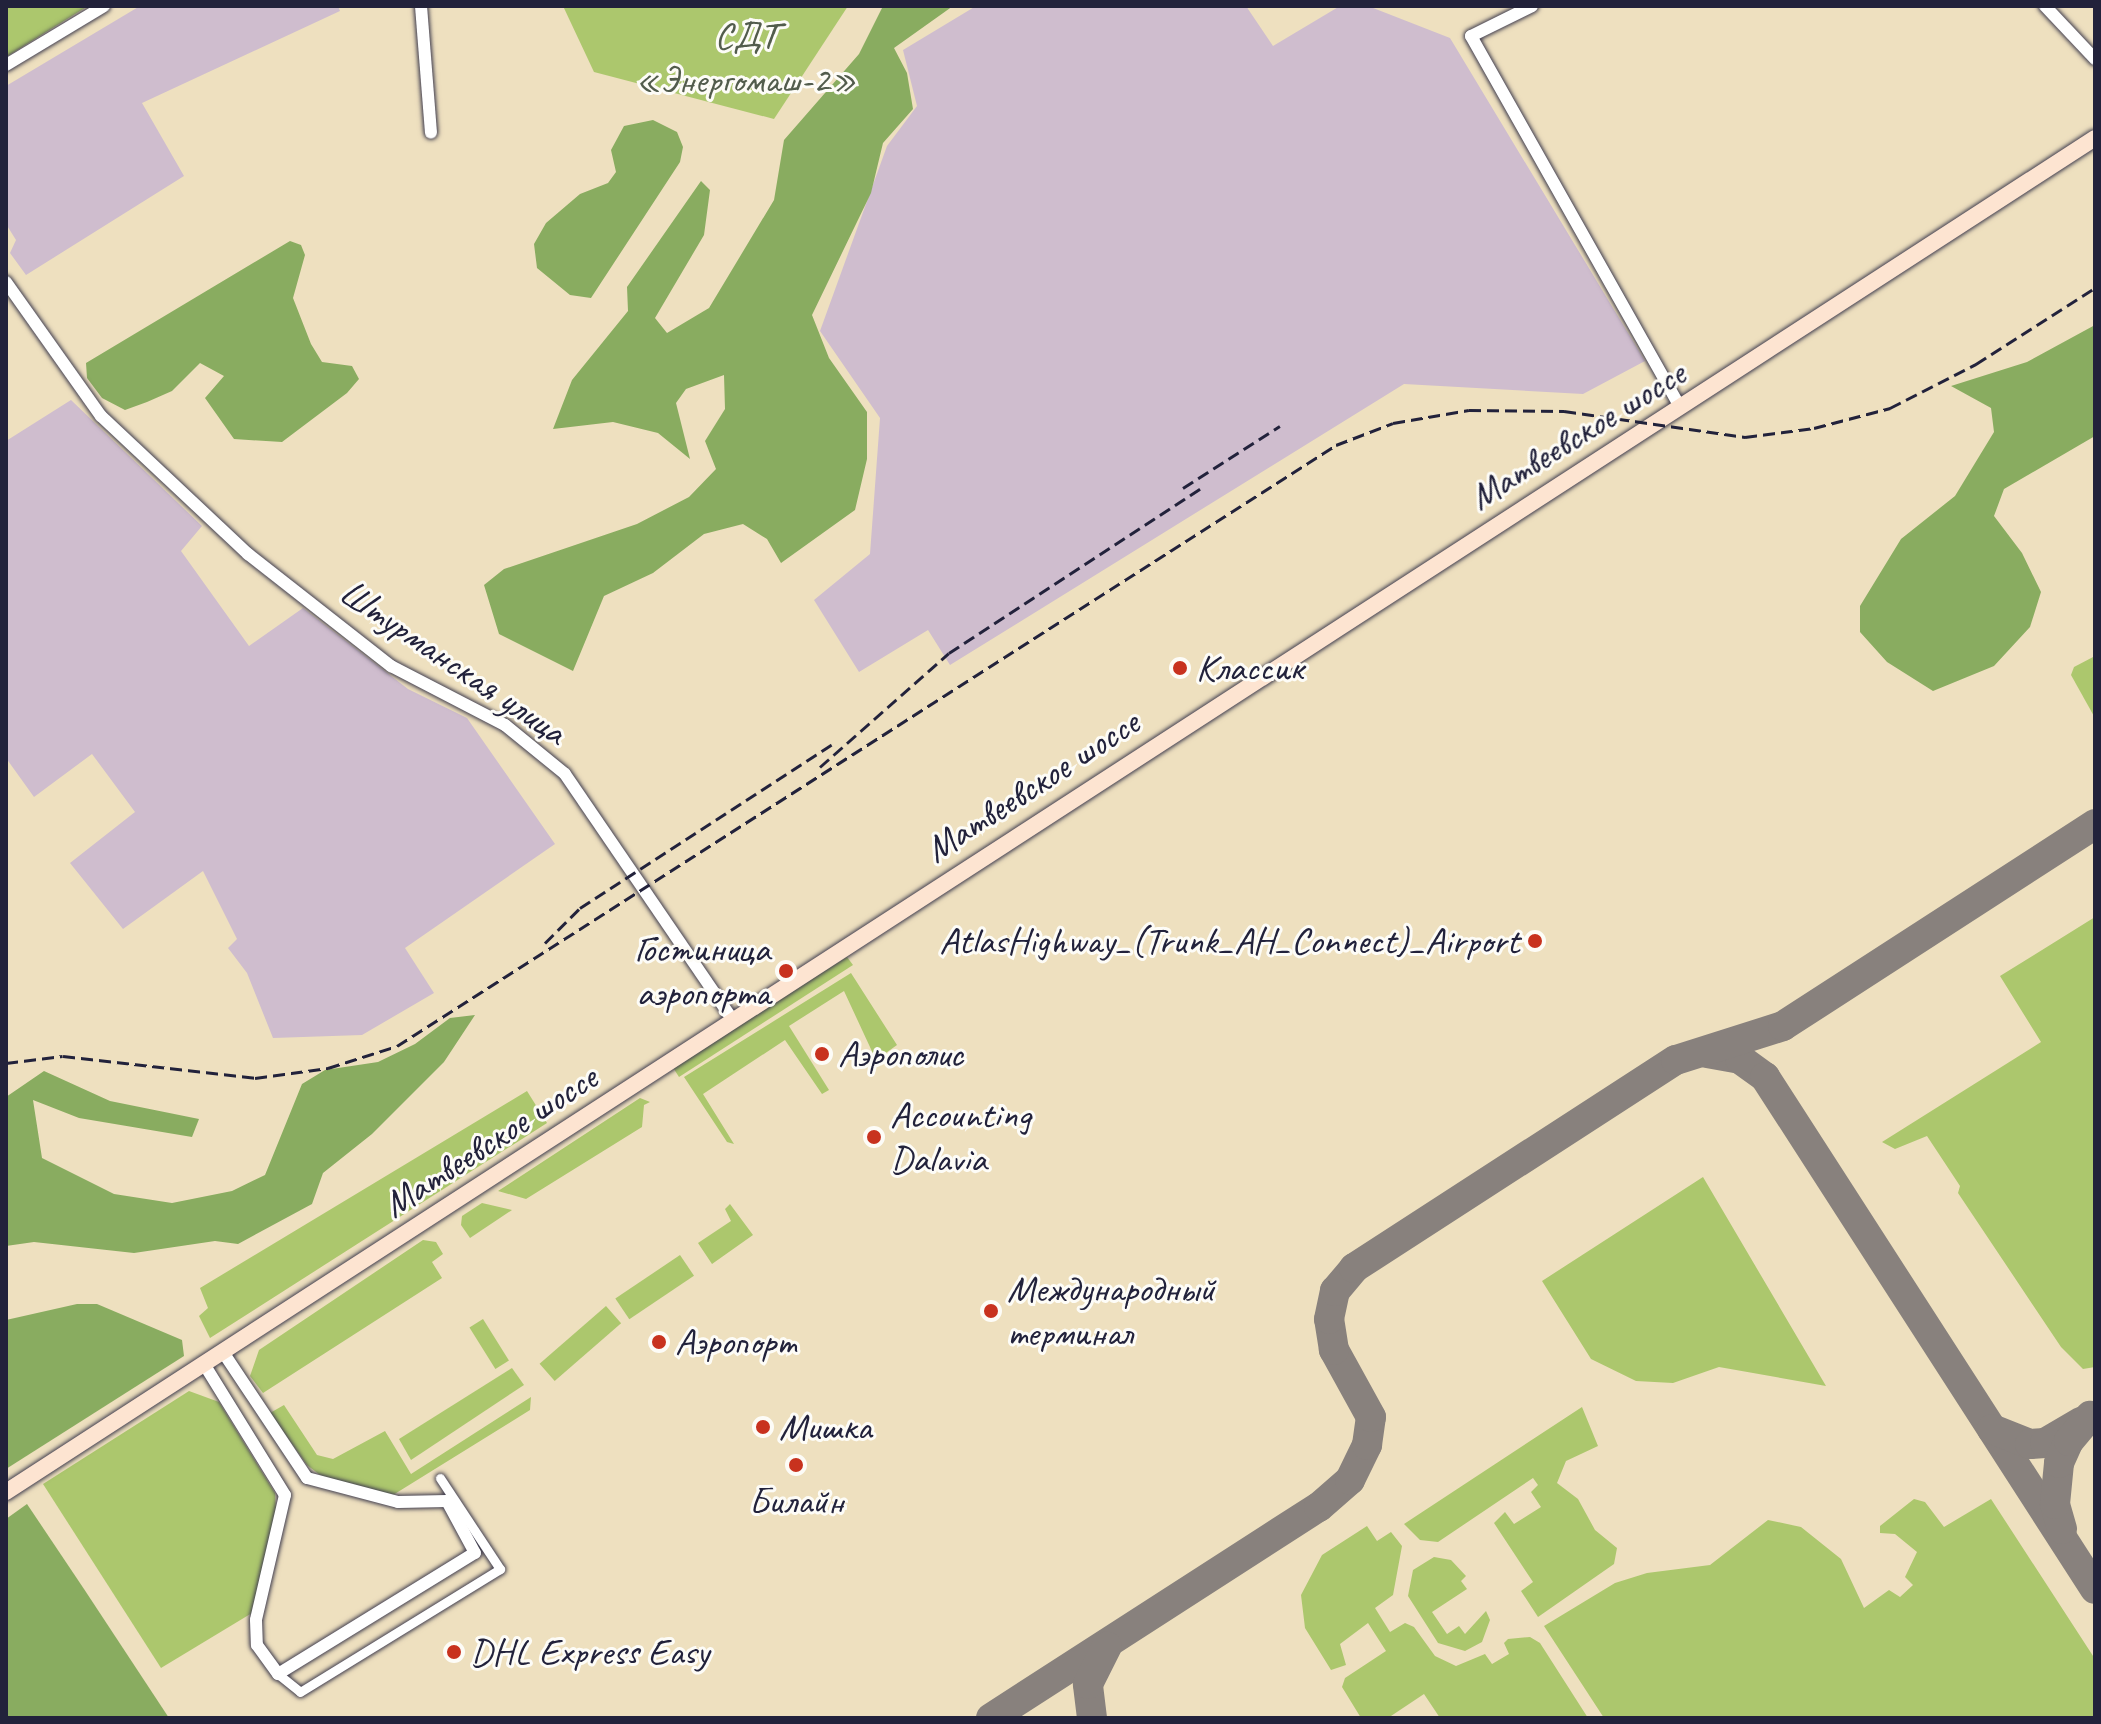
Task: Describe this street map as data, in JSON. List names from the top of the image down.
{
  "streets": {
    "main road": ["Матвеевское шоссе"],
    "street": ["Штурманская улица"]
  },
  "crossings": [
    ["Матвеевское шоссе", "Штурманская улица"]
  ],
  "parks": ["СДТ «Энергомаш-2»"],
  "places": [
    "Классик",
    "AtlasHighway_(Trunk_AH_Connect)_Airport",
    "Гостиница аэропорта",
    "Аэрополис",
    "Accounting Dalavia",
    "Международный терминал",
    "Аэропорт",
    "Мишка",
    "Билайн",
    "DHL Express Easy"
  ]
}
